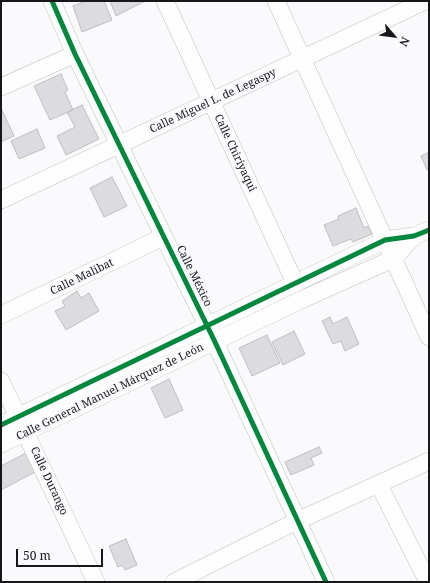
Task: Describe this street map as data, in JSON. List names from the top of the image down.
{
  "streets": {
    "street": [
      "Calle Miguel L. de Legaspy",
      "Calle Chiriyaqui",
      "Calle México",
      "Calle Malibat",
      "Calle General Manuel Márquez de León",
      "Calle Durango"
    ]
  },
  "crossings": [
    ["Calle Miguel L. de Legaspy", "Calle Chiriyaqui"],
    ["Calle Miguel L. de Legaspy", "Calle México"],
    ["Calle Chiriyaqui", "Calle General Manuel Márquez de León"],
    ["Calle México", "Calle Malibat"],
    ["Calle México", "Calle General Manuel Márquez de León"],
    ["Calle General Manuel Márquez de León", "Calle Durango"]
  ],
  "scale_bar": "50 m",
  "north": "bottom right"
}
